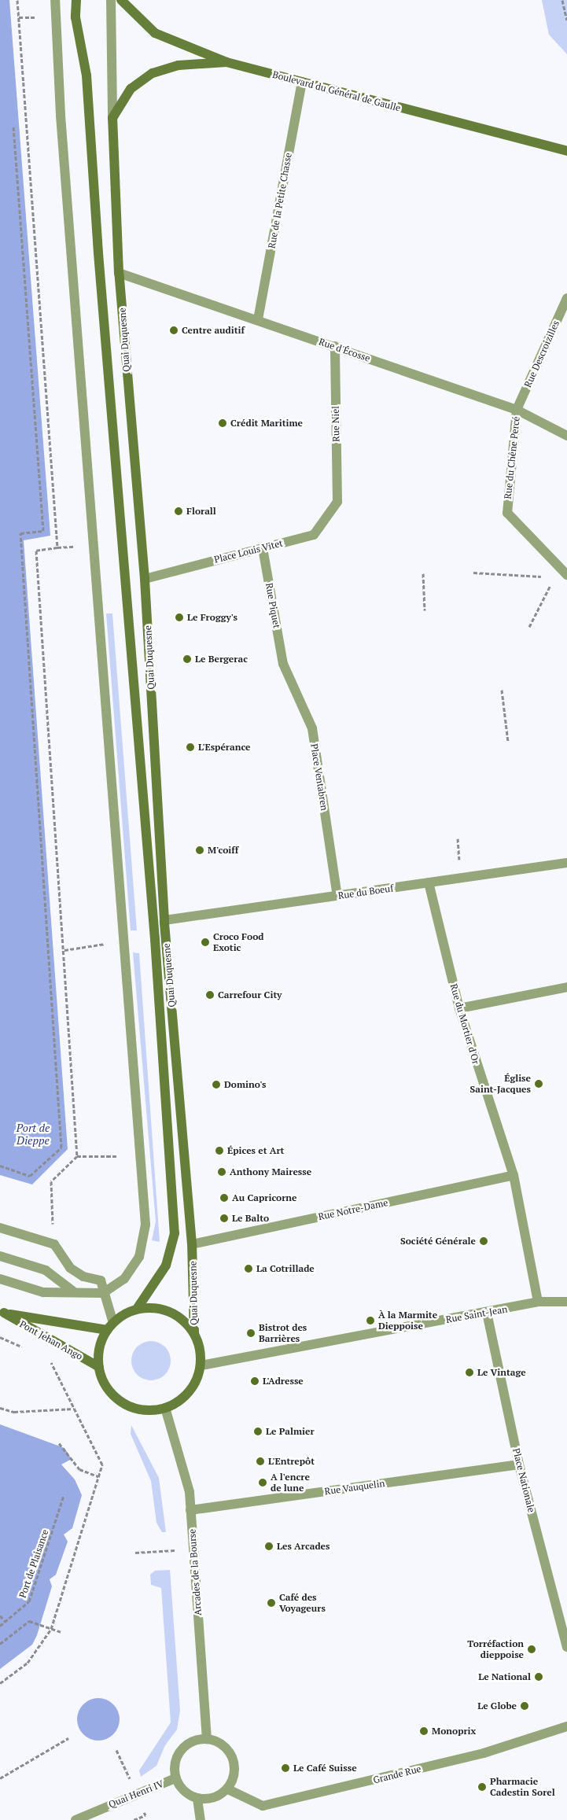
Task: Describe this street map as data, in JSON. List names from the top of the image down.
{
  "streets": {
    "main road": ["Boulevard du Général de Gaulle", "Quai Duquesne", "Pont Jehan Ango"],
    "street": [
      "Rue de la Petite Chasse",
      "Rue d'Écosse",
      "Rue Descroizilles",
      "Rue Niel",
      "Rue du Chêne Percé",
      "Place Louis Vitet",
      "Rue Piquet",
      "Place Ventabren",
      "Rue du Boeuf",
      "Rue du Mortier d'Or",
      "Rue Notre-Dame",
      "Rue Saint-Jean",
      "Place Nationale",
      "Rue Vauquelin",
      "Arcades de la Bourse",
      "Grande Rue",
      "Quai Henri IV"
    ],
    "path": ["Port de Plaisance"]
  },
  "crossings": [
    ["Boulevard du Général de Gaulle", "Rue de la Petite Chasse"],
    ["Rue de la Petite Chasse", "Rue d'Écosse"],
    ["Quai Duquesne", "Rue d'Écosse"],
    ["Quai Duquesne", "Place Louis Vitet"],
    ["Quai Duquesne", "Rue du Boeuf"],
    ["Quai Duquesne", "Rue Notre-Dame"],
    ["Quai Duquesne", "Rue Saint-Jean"],
    ["Quai Duquesne", "Pont Jehan Ango"],
    ["Quai Duquesne", "Arcades de la Bourse"],
    ["Rue d'Écosse", "Rue Descroizilles"],
    ["Rue d'Écosse", "Rue Niel"],
    ["Rue d'Écosse", "Rue du Chêne Percé"],
    ["Rue Descroizilles", "Rue du Chêne Percé"],
    ["Rue Niel", "Place Louis Vitet"],
    ["Place Louis Vitet", "Rue Piquet"],
    ["Rue Piquet", "Place Ventabren"],
    ["Place Ventabren", "Rue du Boeuf"],
    ["Rue du Boeuf", "Rue du Mortier d'Or"],
    ["Rue du Mortier d'Or", "Rue Notre-Dame"],
    ["Rue du Mortier d'Or", "Rue Saint-Jean"],
    ["Rue Saint-Jean", "Pont Jehan Ango"],
    ["Rue Saint-Jean", "Place Nationale"],
    ["Rue Saint-Jean", "Arcades de la Bourse"],
    ["Pont Jehan Ango", "Arcades de la Bourse"],
    ["Place Nationale", "Rue Vauquelin"],
    ["Rue Vauquelin", "Arcades de la Bourse"],
    ["Arcades de la Bourse", "Grande Rue"],
    ["Arcades de la Bourse", "Quai Henri IV"],
    ["Grande Rue", "Quai Henri IV"]
  ],
  "water": ["Port de Dieppe"],
  "places": [
    "Centre auditif",
    "Crédit Maritime",
    "Florall",
    "Le Froggy's",
    "Le Bergerac",
    "L'Espérance",
    "M'coiff",
    "Croco Food Exotic",
    "Carrefour City",
    "Église Saint-Jacques",
    "Domino's",
    "Épices et Art",
    "Anthony Mairesse",
    "Au Capricorne",
    "Le Balto",
    "Société Générale",
    "La Cotrillade",
    "À la Marmite Dieppoise",
    "Bistrot des Barrières",
    "Le Vintage",
    "L'Adresse",
    "Le Palmier",
    "L'Entrepôt",
    "A l'encre de lune",
    "Les Arcades",
    "Café des Voyageurs",
    "Torréfaction dieppoise",
    "Le National",
    "Le Globe",
    "Monoprix",
    "Le Café Suisse",
    "Pharmacie Cadestin Sorel"
  ]
}
